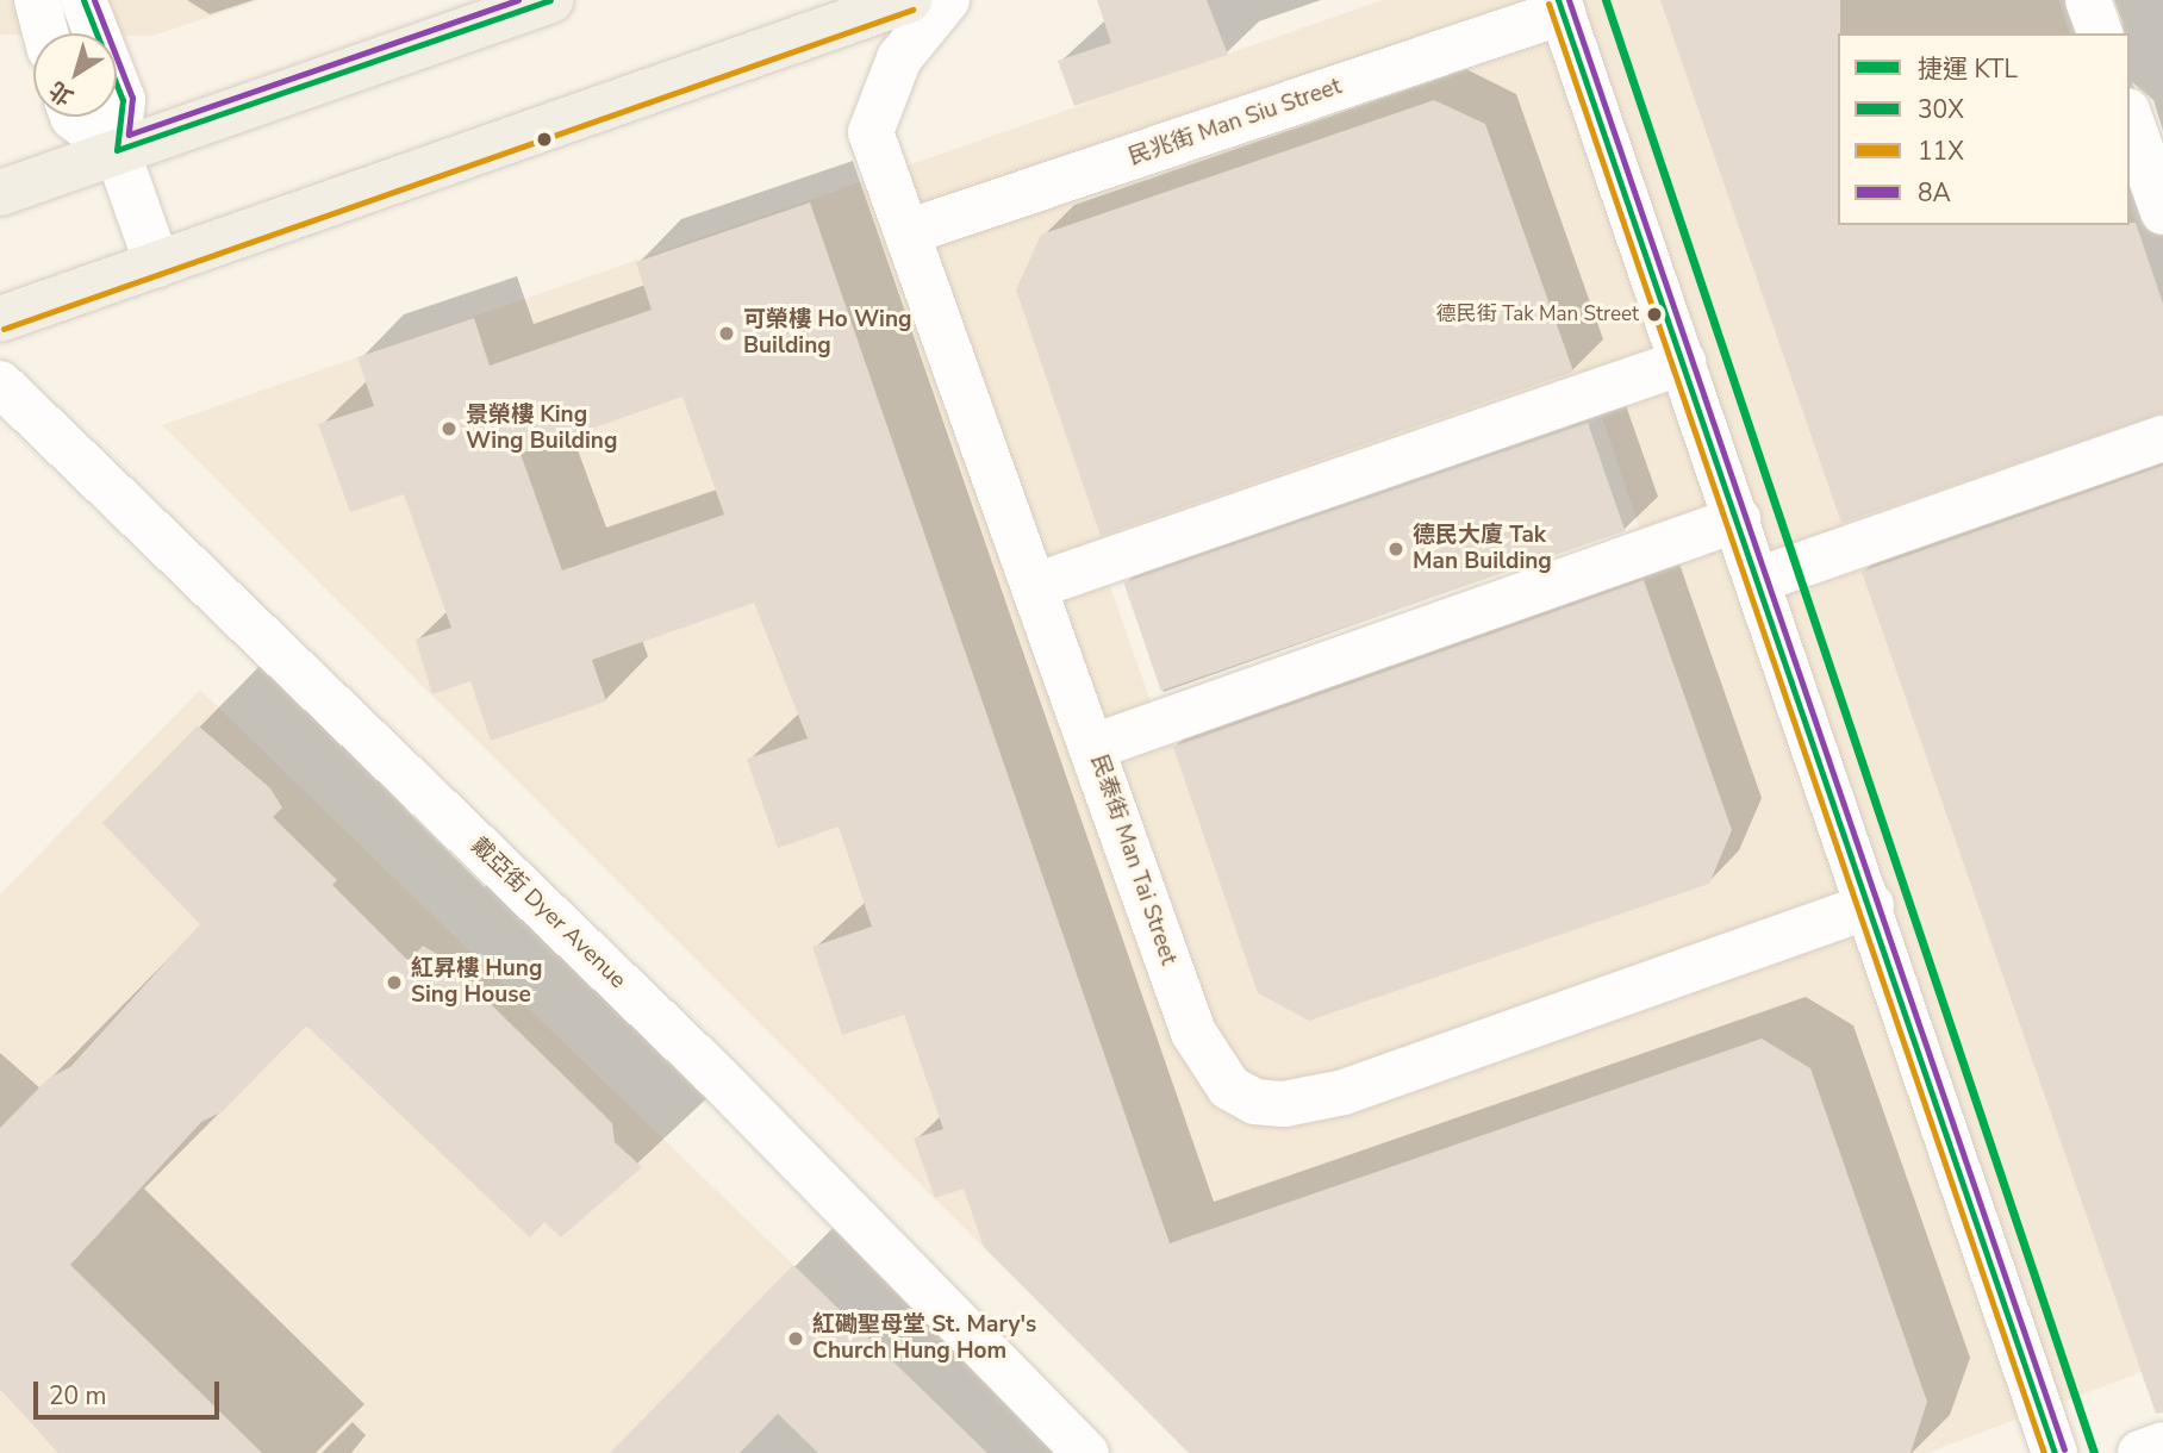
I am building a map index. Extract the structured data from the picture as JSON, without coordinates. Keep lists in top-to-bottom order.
{
  "streets": {
    "street": ["民兆街 Man Siu Street", "民泰街 Man Tai Street", "戴亞街 Dyer Avenue"]
  },
  "crossings": [
    ["民兆街 Man Siu Street", "民泰街 Man Tai Street"]
  ],
  "places": [
    "德民街 Tak Man Street",
    "可榮樓 Ho Wing Building",
    "景榮樓 King Wing Building",
    "德民大廈 Tak Man Building",
    "紅昇樓 Hung Sing House",
    "紅磡聖母堂 St. Mary's Church Hung Hom"
  ],
  "lines": [
    "metro line KTL",
    "transit line 30X",
    "transit line 8A",
    "transit line 11X"
  ],
  "legend": [
    "捷運 KTL",
    "30X",
    "11X",
    "8A"
  ],
  "scale_bar": "20 m",
  "north": "bottom left"
}
